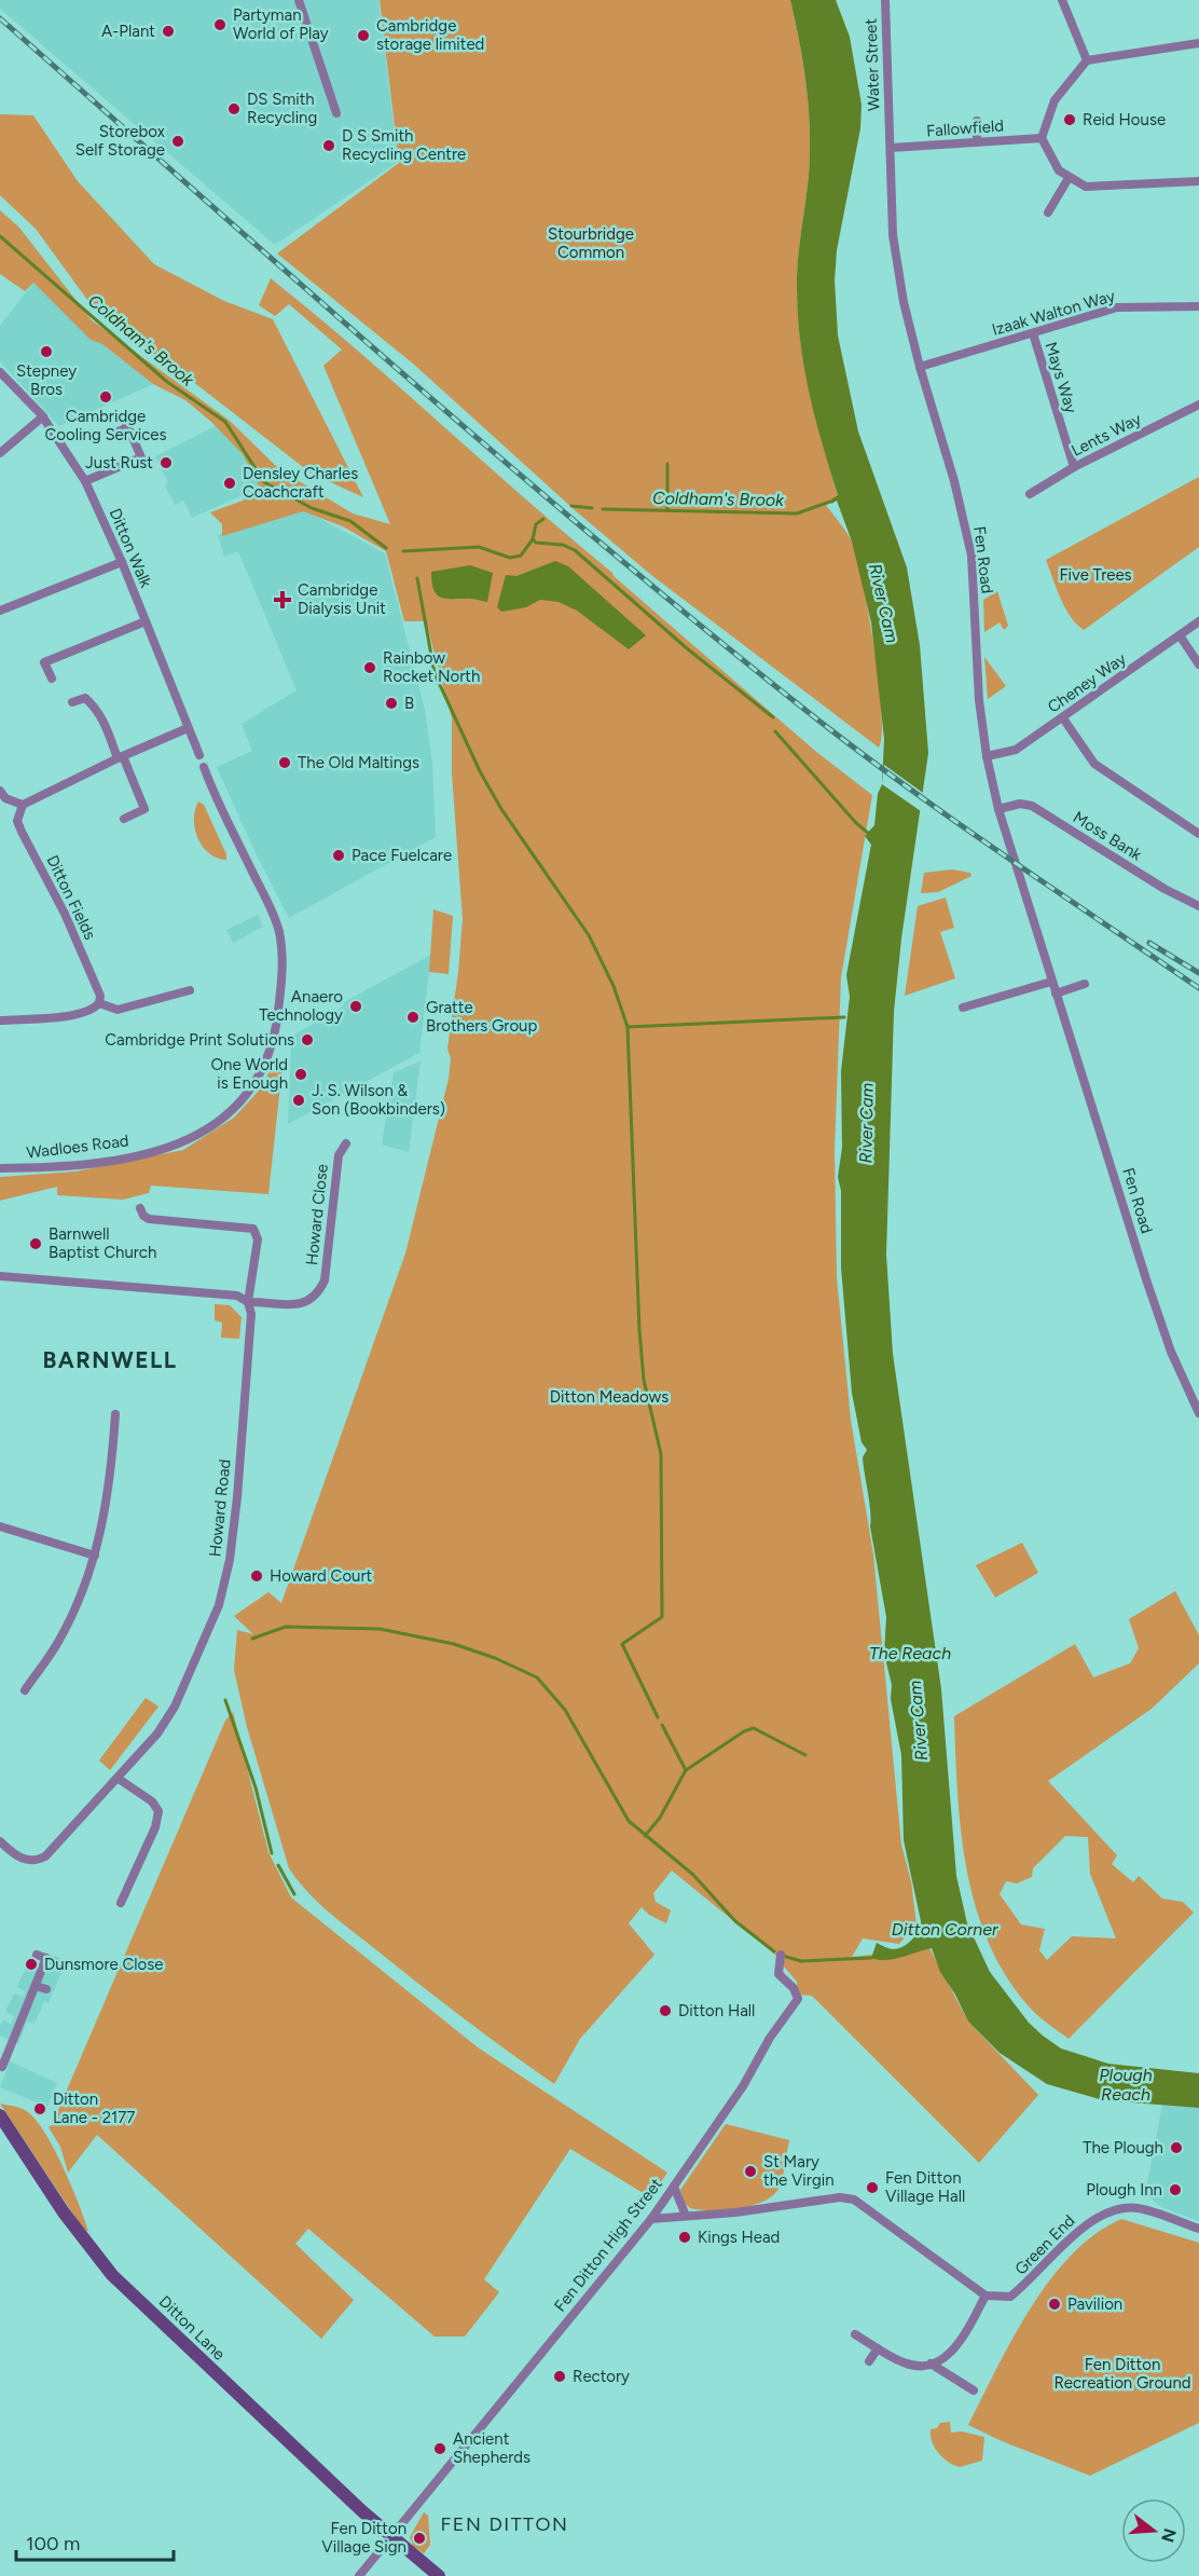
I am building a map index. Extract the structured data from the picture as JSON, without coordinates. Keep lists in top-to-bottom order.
{
  "streets": {
    "main road": ["Ditton Lane"],
    "street": [
      "Water Street",
      "Fallowfield",
      "Izaak Walton Way",
      "Mays Way",
      "Lents Way",
      "Ditton Walk",
      "Fen Road",
      "Cheney Way",
      "Moss Bank",
      "Ditton Fields",
      "Wadloes Road",
      "Howard Close",
      "Howard Road",
      "Fen Ditton High Street",
      "Green End"
    ]
  },
  "crossings": [
    ["Water Street", "Fen Road"],
    ["Fallowfield", "Fen Road"],
    ["Izaak Walton Way", "Mays Way"],
    ["Izaak Walton Way", "Fen Road"],
    ["Mays Way", "Lents Way"],
    ["Fen Road", "Cheney Way"],
    ["Fen Road", "Moss Bank"],
    ["Howard Close", "Howard Road"],
    ["Fen Ditton High Street", "Ditton Lane"]
  ],
  "districts": ["BARNWELL", "FEN DITTON"],
  "water": [
    "Coldham's Brook",
    "River Cam",
    "The Reach",
    "Ditton Corner",
    "Plough Reach"
  ],
  "parks": [
    "Stourbridge Common",
    "Five Trees",
    "Ditton Meadows",
    "Fen Ditton Recreation Ground"
  ],
  "places": {
    "other": [
      "Partyman World of Play",
      "A-Plant",
      "Cambridge storage limited",
      "DS Smith Recycling",
      "Reid House",
      "Storebox Self Storage",
      "D S Smith Recycling Centre",
      "Stepney Bros",
      "Cambridge Cooling Services",
      "Just Rust",
      "Densley Charles Coachcraft",
      "Rainbow Rocket North",
      "B",
      "The Old Maltings",
      "Pace Fuelcare",
      "Anaero Technology",
      "Gratte Brothers Group",
      "Cambridge Print Solutions",
      "One World is Enough",
      "J. S. Wilson & Son (Bookbinders)",
      "Barnwell Baptist Church",
      "Howard Court",
      "Dunsmore Close",
      "Ditton Hall",
      "Ditton Lane - 2177",
      "The Plough",
      "St Mary the Virgin",
      "Fen Ditton Village Hall",
      "Plough Inn",
      "Kings Head",
      "Pavilion",
      "Rectory",
      "Ancient Shepherds",
      "Fen Ditton Village Sign"
    ],
    "health": ["Cambridge Dialysis Unit"]
  },
  "scale_bar": "100 m",
  "north": "right"
}
